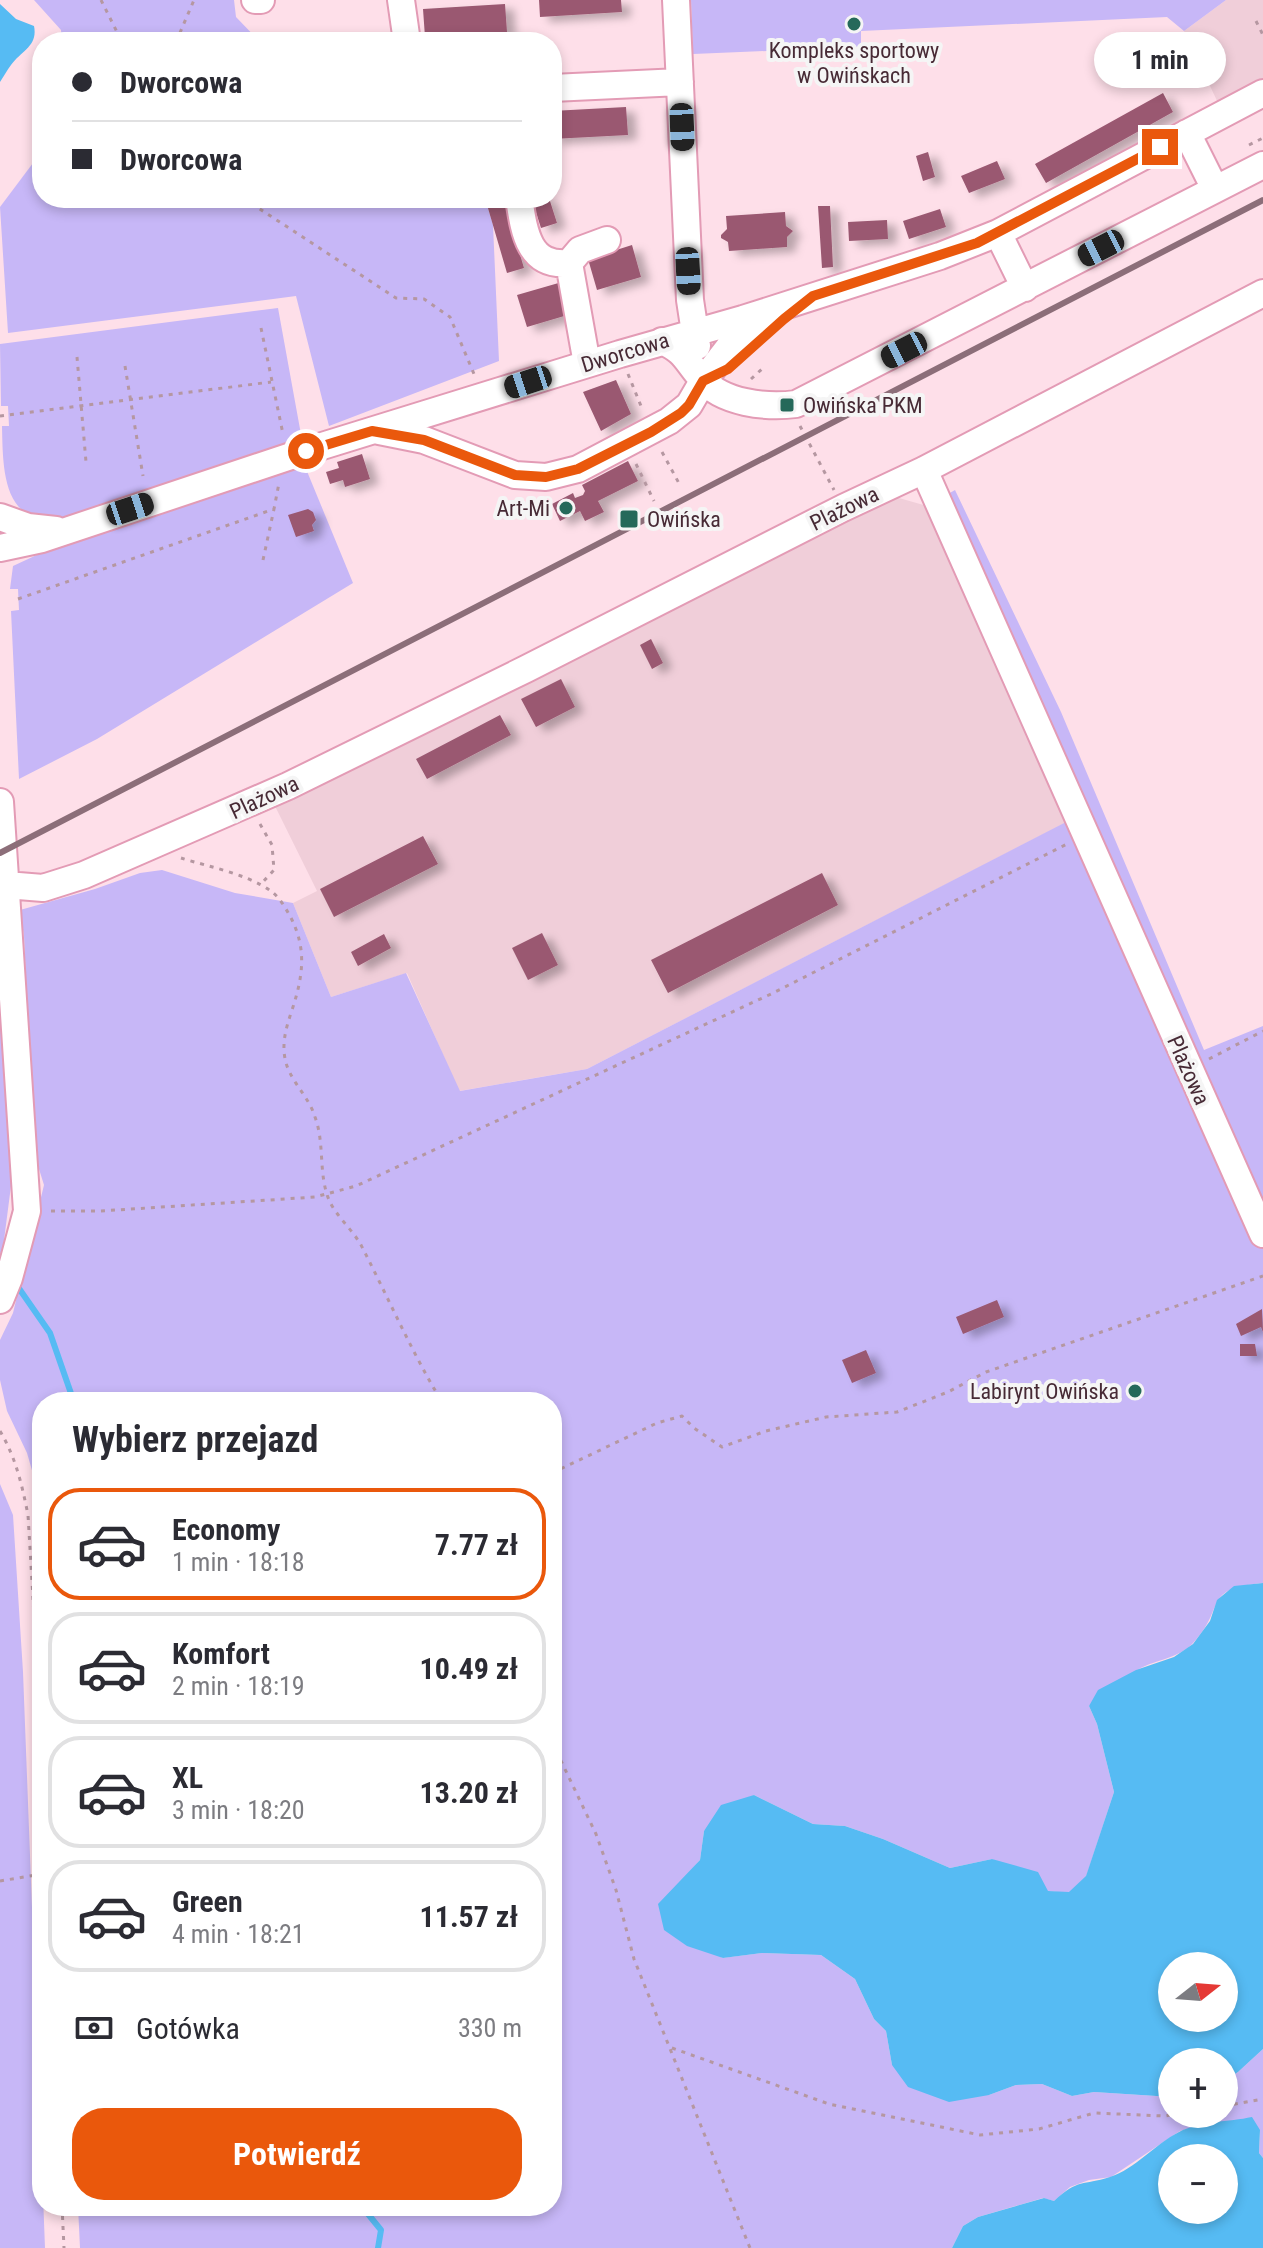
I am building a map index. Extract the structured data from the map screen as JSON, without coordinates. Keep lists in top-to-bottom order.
{
  "streets": {
    "street": ["Dworcowa", "Plażowa"]
  },
  "places": {
    "other": ["Kompleks sportowy w Owińskach", "Art-Mi", "Labirynt Owińska"],
    "transit": ["Owińska PKM", "Owińska"]
  },
  "north": "right",
  "page": {
    "bubble": "1 min",
    "banner": ["Dworcowa", "Dworcowa"],
    "heading": "Wybierz przejazd",
    "list": [
      {
        "name": "Economy",
        "note": "1 min · 18:18",
        "value": "7.77 zł"
      },
      {
        "name": "Komfort",
        "note": "2 min · 18:19",
        "value": "10.49 zł"
      },
      {
        "name": "XL",
        "note": "3 min · 18:20",
        "value": "13.20 zł"
      },
      {
        "name": "Green",
        "note": "4 min · 18:21",
        "value": "11.57 zł"
      }
    ],
    "map_buttons": ["+", "−"],
    "pay": ["Gotówka", "330 m"],
    "buttons": "Potwierdź"
  }
}
